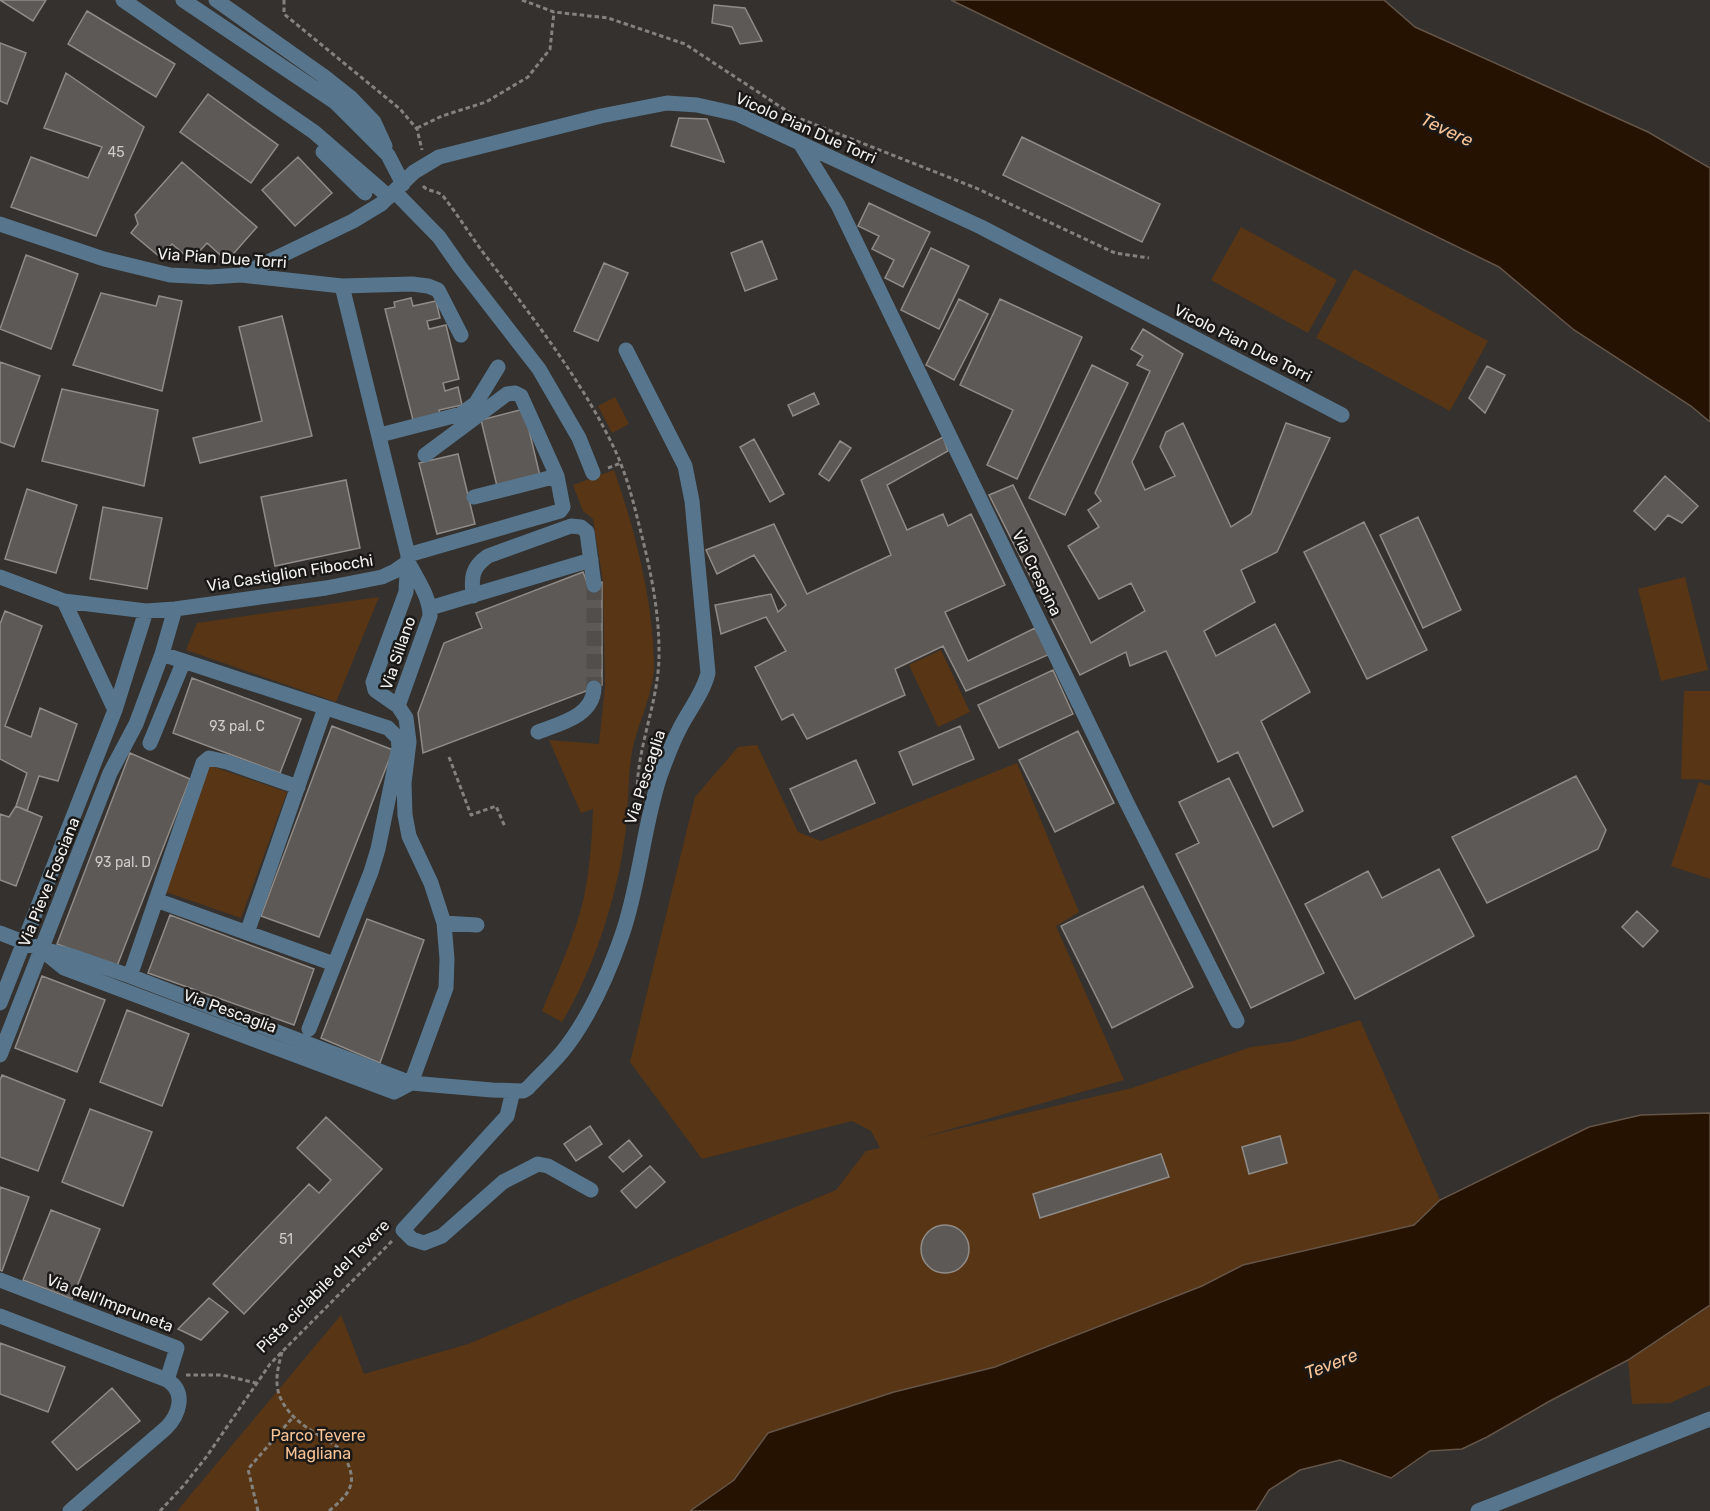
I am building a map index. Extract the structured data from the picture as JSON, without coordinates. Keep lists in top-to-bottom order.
{
  "streets": {
    "street": [
      "Vicolo Pian Due Torri",
      "Via Pian Due Torri",
      "Via Castiglion Fibocchi",
      "Via Crespina",
      "Via Sillano",
      "Via Pescaglia",
      "Via Pieve Fosciana",
      "Pista ciclabile del Tevere",
      "Via dell'Impruneta"
    ]
  },
  "crossings": [
    ["Vicolo Pian Due Torri", "Via Pian Due Torri"],
    ["Vicolo Pian Due Torri", "Via Crespina"],
    ["Via Pian Due Torri", "Via Sillano"],
    ["Via Castiglion Fibocchi", "Via Sillano"],
    ["Via Castiglion Fibocchi", "Via Pieve Fosciana"],
    ["Via Pescaglia", "Via Pieve Fosciana"],
    ["Via Pescaglia", "Pista ciclabile del Tevere"]
  ],
  "water": ["Tevere"],
  "parks": ["Parco Tevere Magliana"],
  "house_numbers": [
    "45",
    "93 pal. C",
    "93 pal. D",
    "51"
  ]
}
